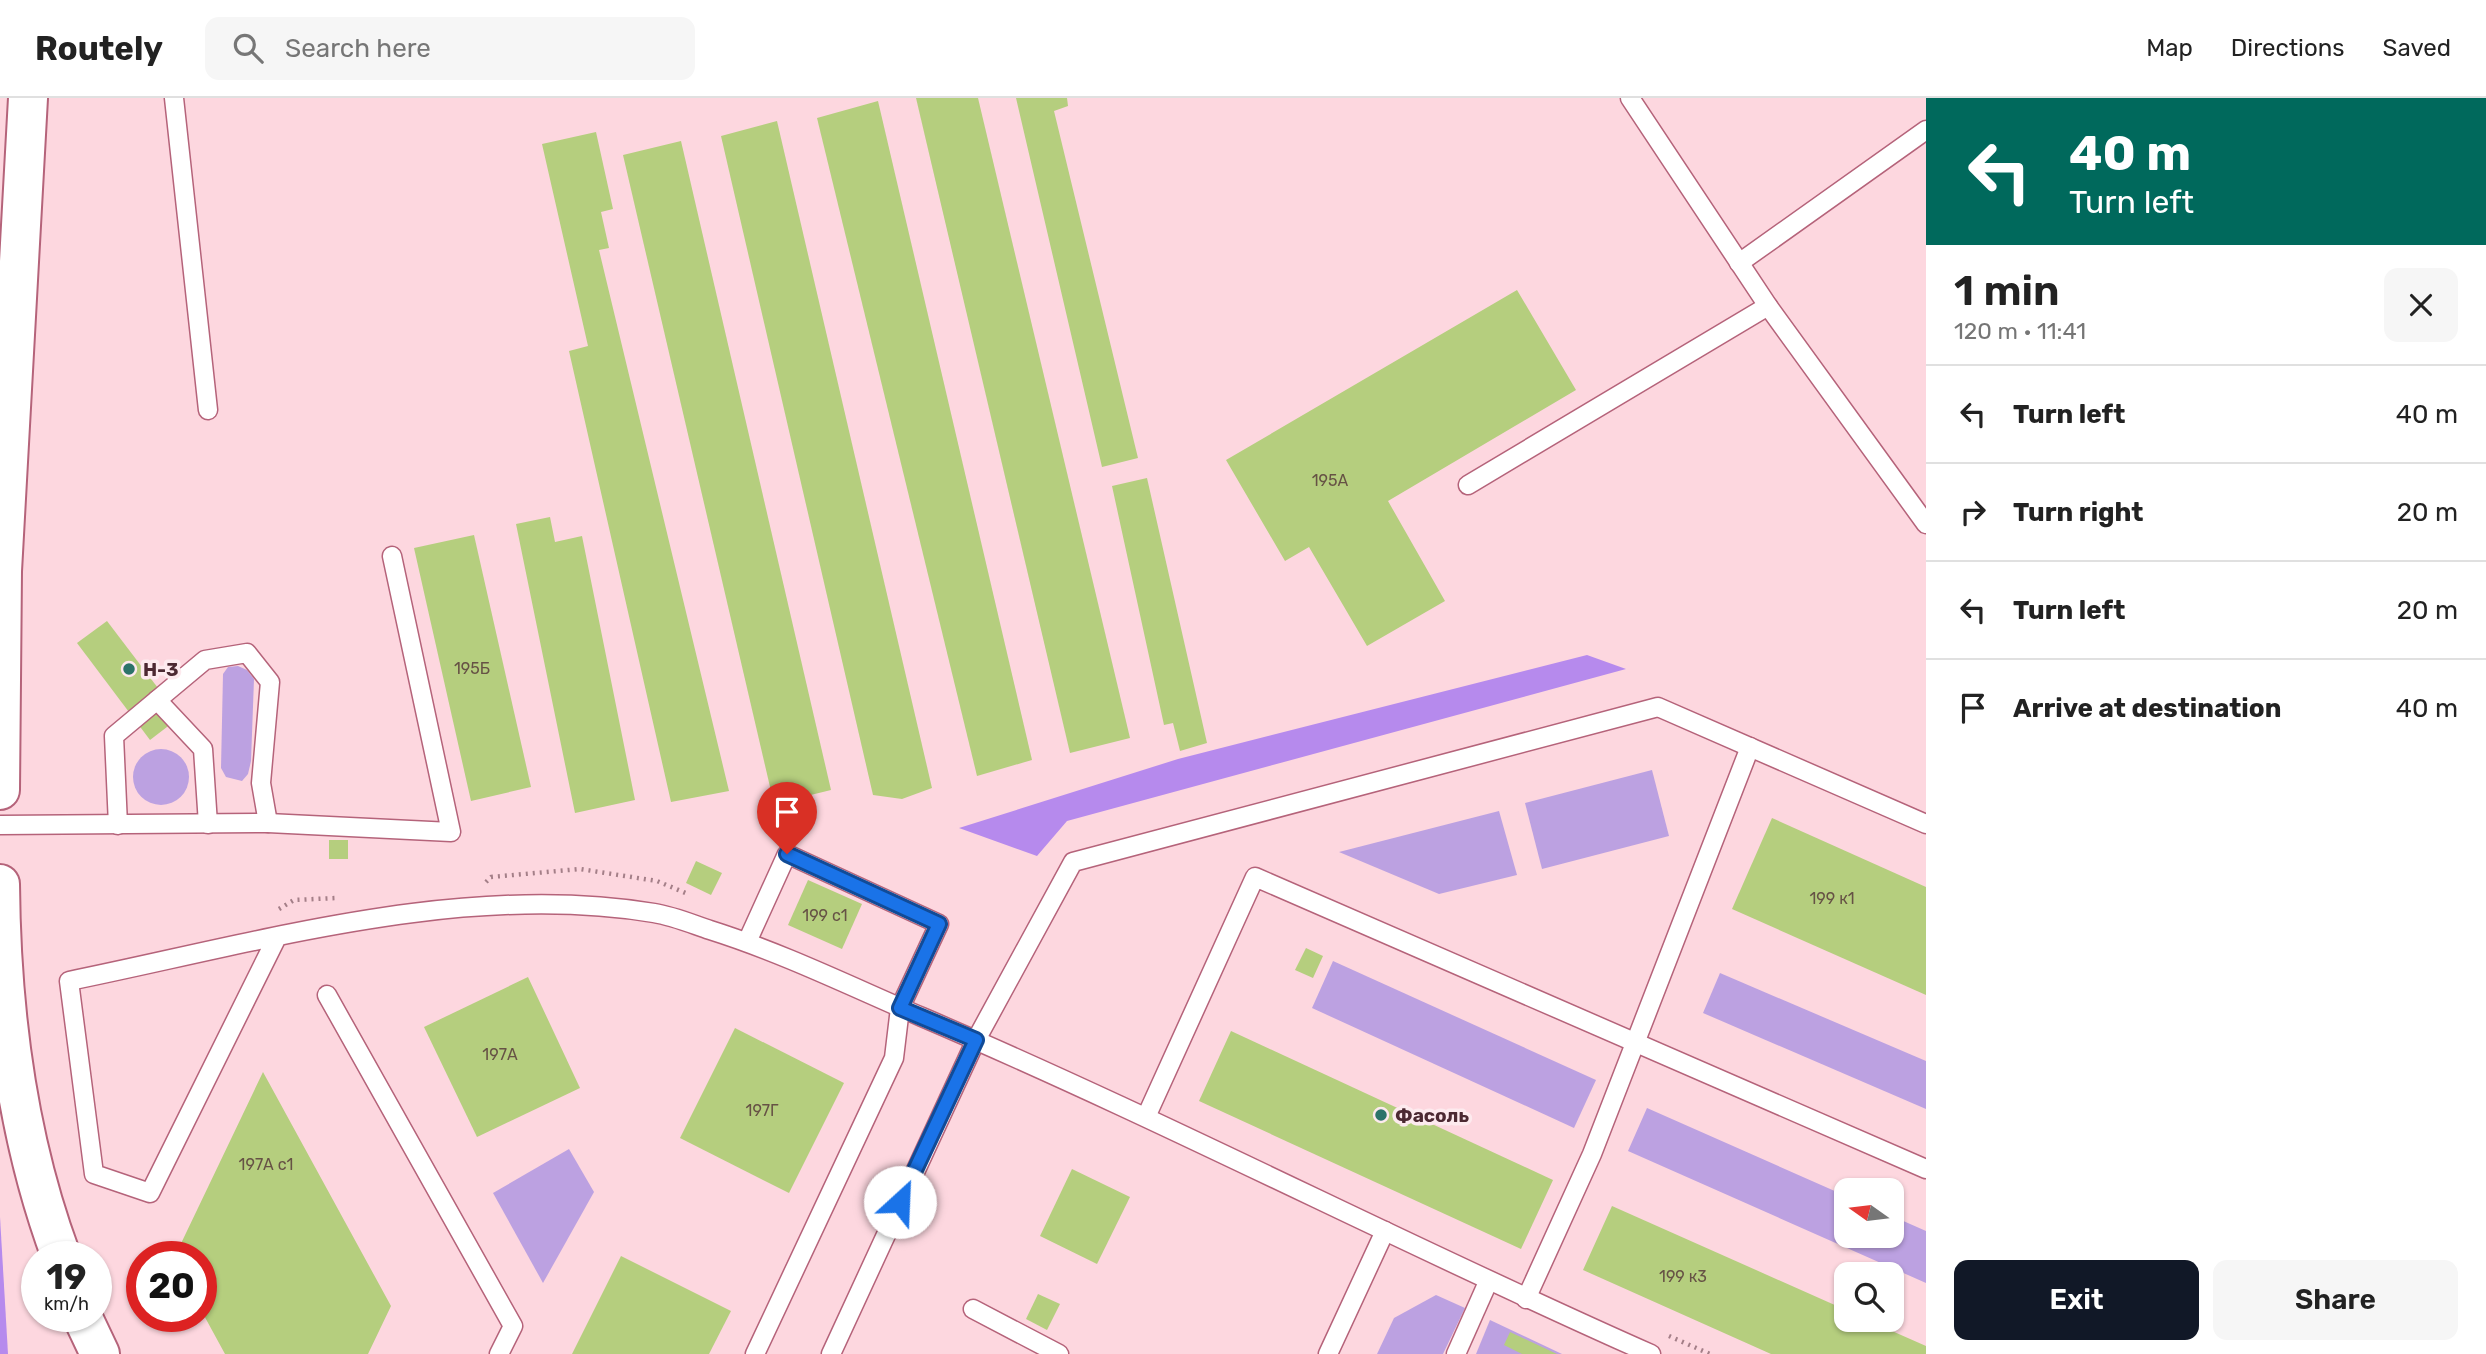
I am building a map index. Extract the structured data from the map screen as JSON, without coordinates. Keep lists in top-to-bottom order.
{
  "places": ["Н-3", "Фасоль"],
  "house_numbers": [
    "195А",
    "195Б",
    "199 к1",
    "199 с1",
    "197А",
    "197Г",
    "197А с1",
    "199 к3"
  ],
  "north": "left",
  "page": {
    "header": "Routely",
    "search": "Search here",
    "nav": ["Map", "Directions", "Saved"],
    "turn": ["40 m", "Turn left"],
    "heading": ["1 min", "120 m · 11:41"],
    "list": [
      {
        "name": "Turn left",
        "value": "40 m"
      },
      {
        "name": "Turn right",
        "value": "20 m"
      },
      {
        "name": "Turn left",
        "value": "20 m"
      },
      {
        "name": "Arrive at destination",
        "value": "40 m"
      }
    ],
    "speed": "19 km/h",
    "limit": "20",
    "buttons": ["Exit", "Share"]
  }
}
